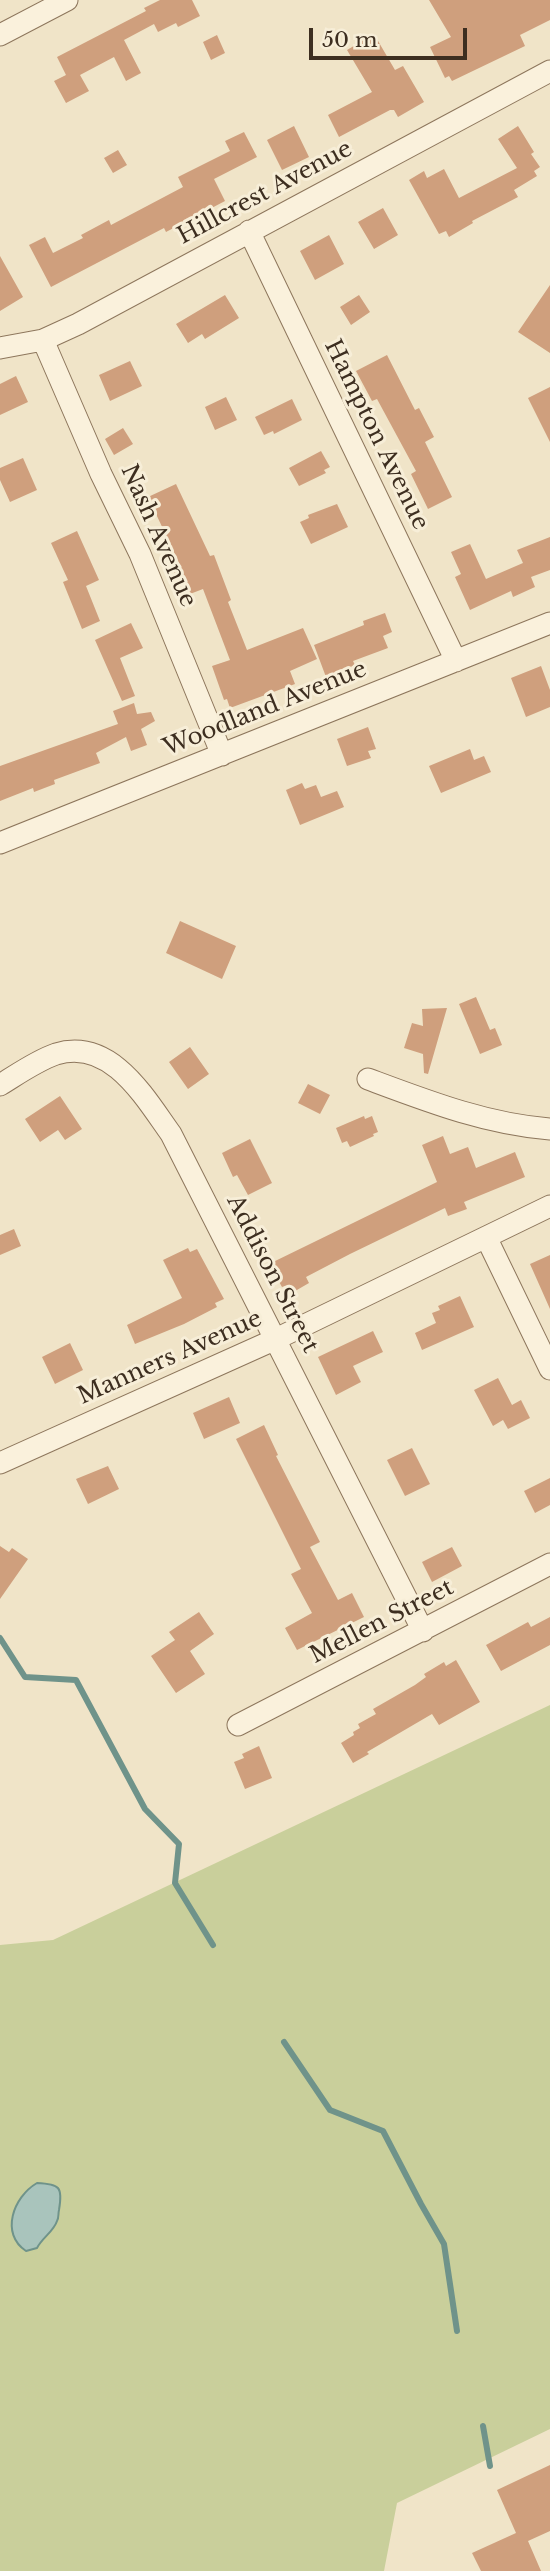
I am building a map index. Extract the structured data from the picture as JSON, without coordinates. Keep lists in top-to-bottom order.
{
  "streets": {
    "street": [
      "Hillcrest Avenue",
      "Hampton Avenue",
      "Nash Avenue",
      "Woodland Avenue",
      "Addison Street",
      "Manners Avenue",
      "Mellen Street"
    ]
  },
  "crossings": [
    ["Hillcrest Avenue", "Hampton Avenue"],
    ["Hillcrest Avenue", "Nash Avenue"],
    ["Hampton Avenue", "Woodland Avenue"],
    ["Nash Avenue", "Woodland Avenue"],
    ["Addison Street", "Manners Avenue"],
    ["Addison Street", "Mellen Street"]
  ],
  "scale_bar": "50 m"
}
